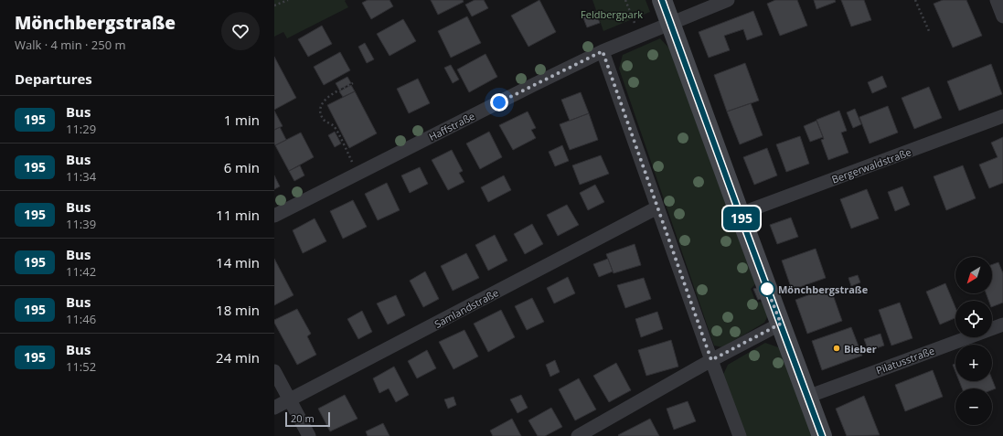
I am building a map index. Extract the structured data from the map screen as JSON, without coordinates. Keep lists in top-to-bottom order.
{
  "streets": {
    "street": [
      "Haffstraße",
      "Bergerwaldstraße",
      "Samlandstraße",
      "Pilatusstraße"
    ]
  },
  "parks": ["Feldbergpark"],
  "places": ["Mönchbergstraße", "Bieber"],
  "lines": ["bus line 195"],
  "scale_bar": "20 m",
  "north": "bottom left",
  "page": {
    "heading": [
      ["Mönchbergstraße", "Walk · 4 min · 250 m"],
      "Departures"
    ],
    "on_map": "195",
    "list": [
      {
        "mark": "195",
        "name": "Bus",
        "note": "11:29",
        "value": "1 min"
      },
      {
        "mark": "195",
        "name": "Bus",
        "note": "11:34",
        "value": "6 min"
      },
      {
        "mark": "195",
        "name": "Bus",
        "note": "11:39",
        "value": "11 min"
      },
      {
        "mark": "195",
        "name": "Bus",
        "note": "11:42",
        "value": "14 min"
      },
      {
        "mark": "195",
        "name": "Bus",
        "note": "11:46",
        "value": "18 min"
      },
      {
        "mark": "195",
        "name": "Bus",
        "note": "11:52",
        "value": "24 min"
      }
    ],
    "map_buttons": ["+", "−"],
    "scale": "20 m"
  }
}
